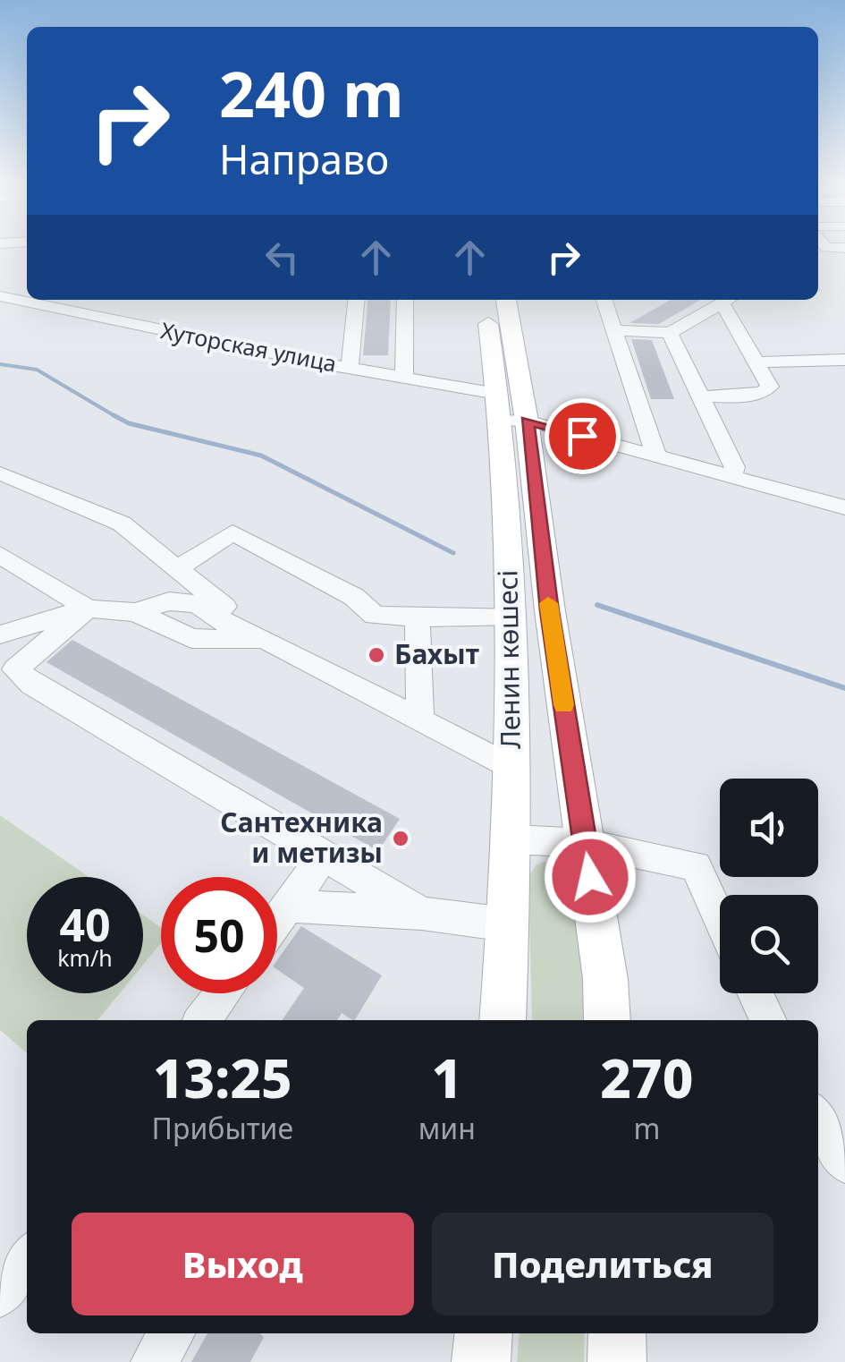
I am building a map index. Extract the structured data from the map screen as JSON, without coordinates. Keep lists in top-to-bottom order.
{
  "streets": {
    "main road": ["Ленин көшесі"],
    "street": ["Хуторская улица"]
  },
  "crossings": [
    ["Хуторская улица", "Ленин көшесі"]
  ],
  "places": ["Бахыт", "Сантехника и метизы"],
  "page": {
    "turn": ["240 m", "Направо"],
    "speed": "40 km/h",
    "limit": "50",
    "eta": [
      "13:25",
      "Прибытие",
      "1",
      "мин",
      "270",
      "m"
    ],
    "buttons": ["Выход", "Поделиться"]
  }
}
